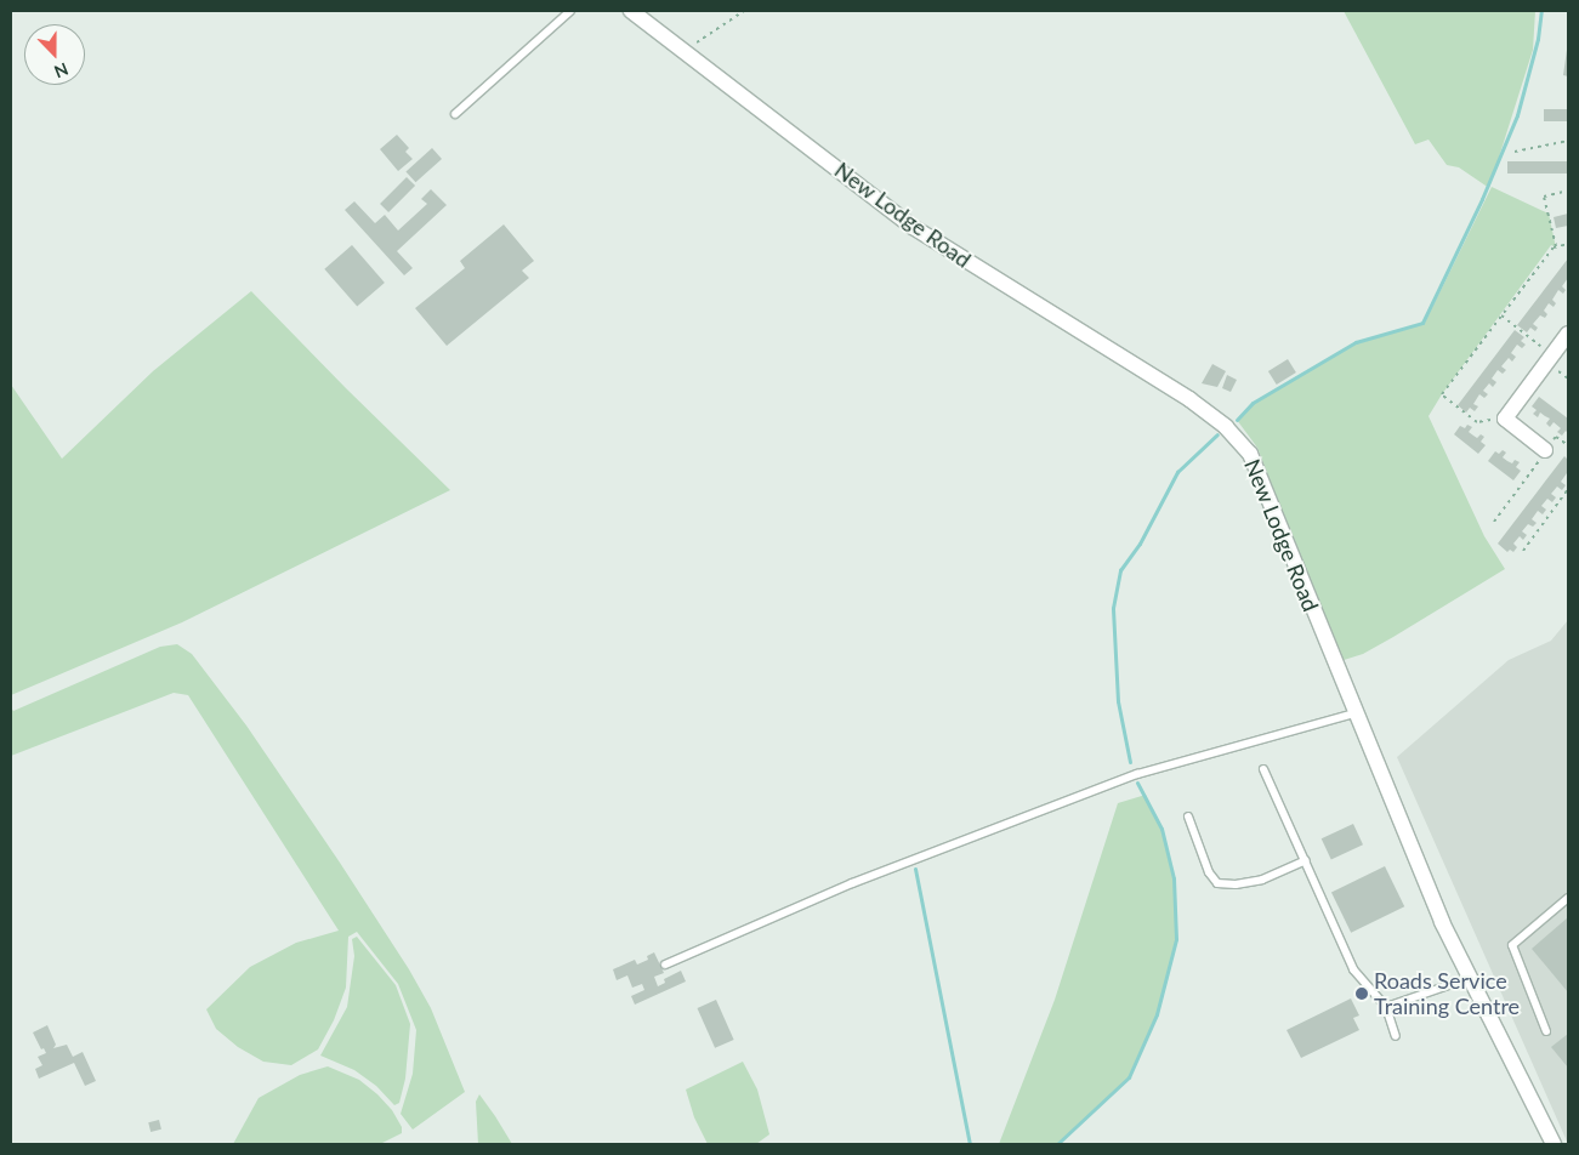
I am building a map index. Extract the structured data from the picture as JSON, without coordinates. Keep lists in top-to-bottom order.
{
  "streets": {
    "street": ["New Lodge Road"]
  },
  "places": ["Roads Service Training Centre"],
  "north": "bottom"
}
